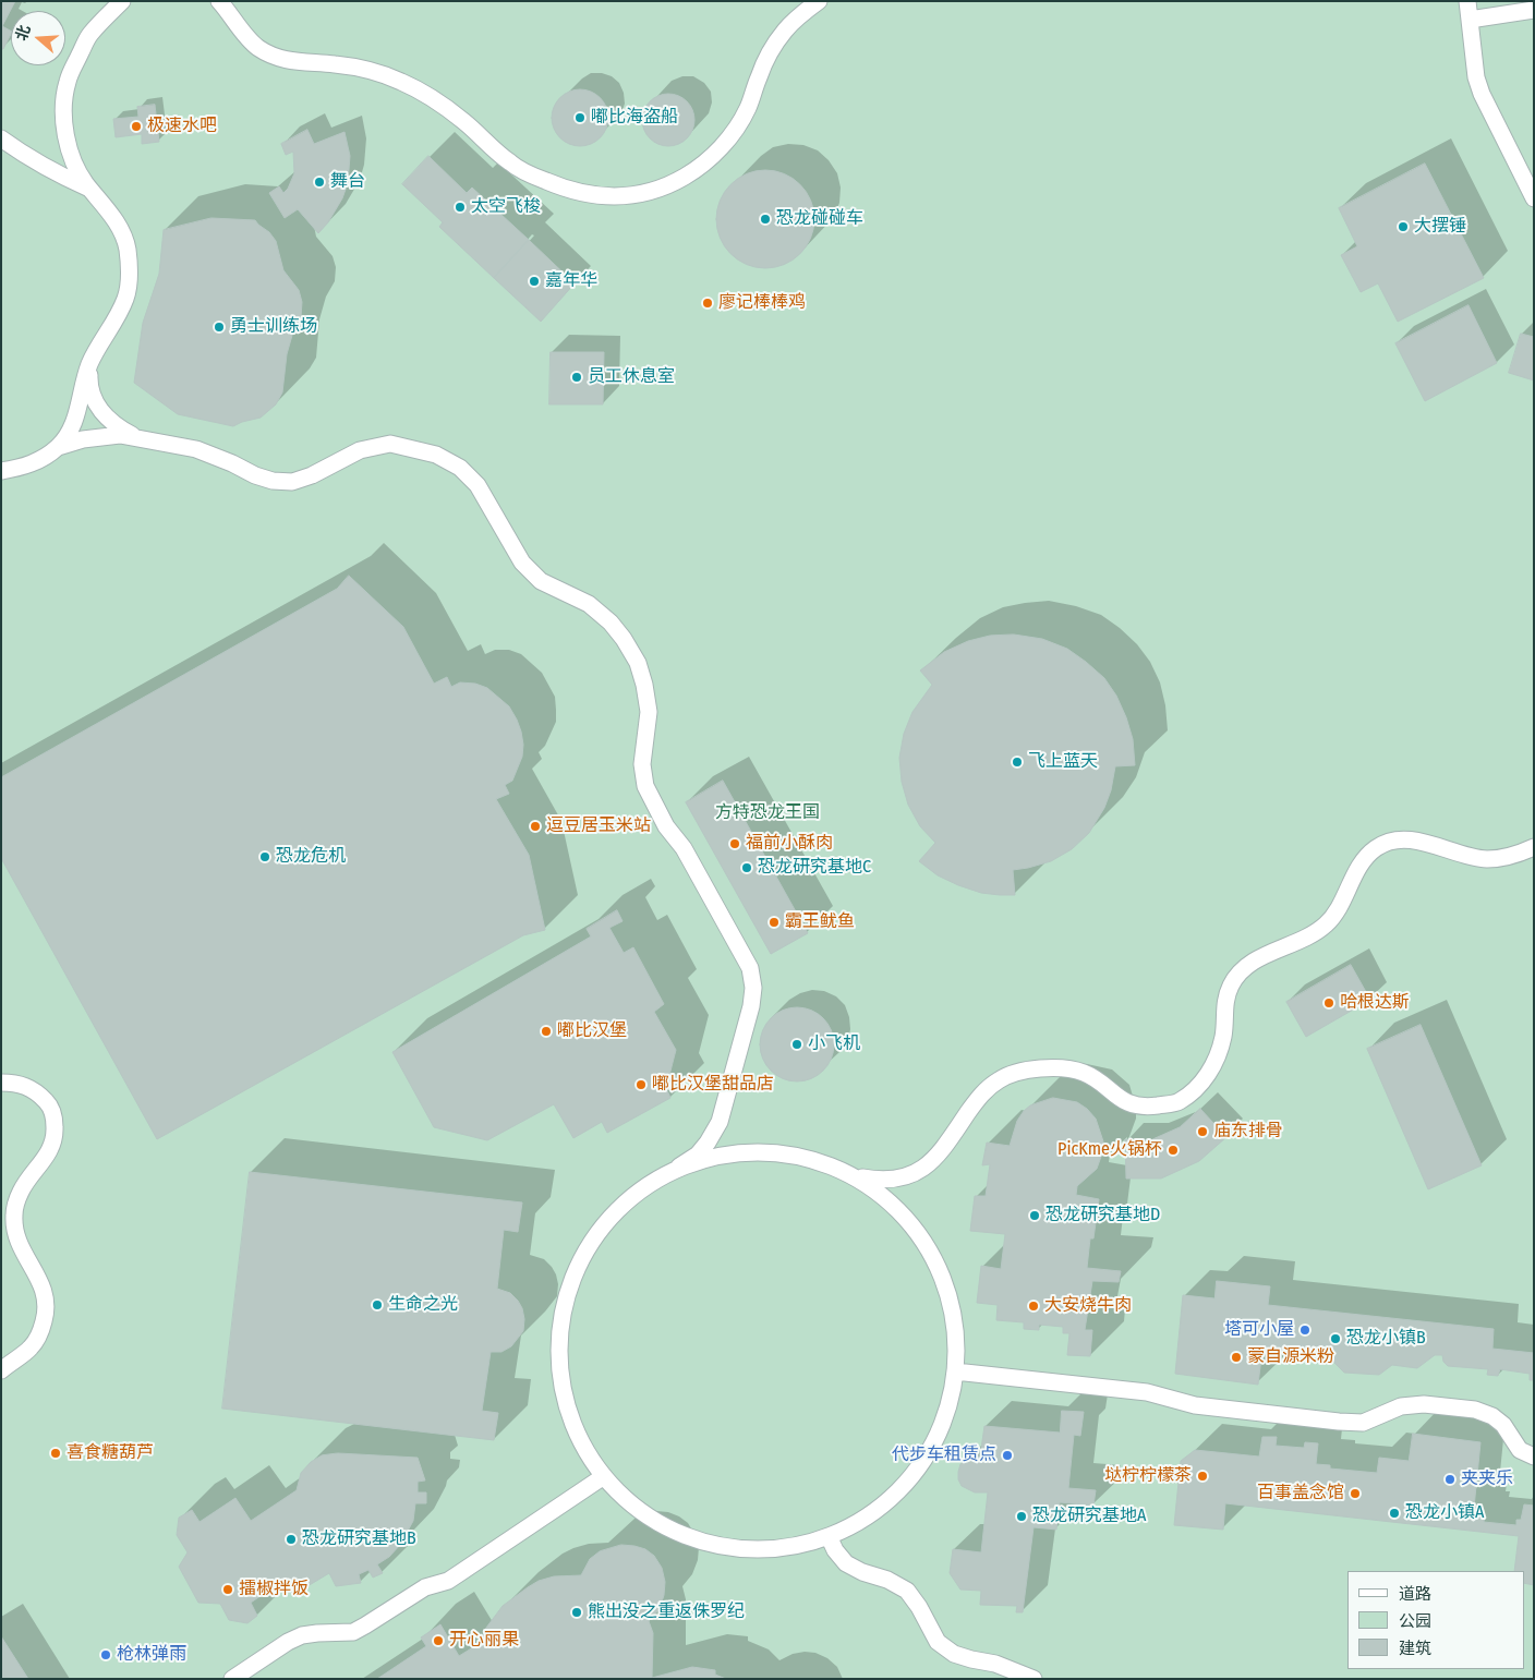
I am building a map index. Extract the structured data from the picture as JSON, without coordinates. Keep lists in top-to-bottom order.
{
  "parks": ["方特恐龙王国"],
  "places": [
    "嘟比海盗船",
    "极速水吧",
    "舞台",
    "太空飞梭",
    "恐龙碰碰车",
    "大摆锤",
    "嘉年华",
    "廖记棒棒鸡",
    "勇士训练场",
    "员工休息室",
    "飞上蓝天",
    "逗豆居玉米站",
    "福前小酥肉",
    "恐龙危机",
    "恐龙研究基地C",
    "霸王鱿鱼",
    "哈根达斯",
    "嘟比汉堡",
    "小飞机",
    "嘟比汉堡甜品店",
    "庙东排骨",
    "PicKme火锅杯",
    "恐龙研究基地D",
    "生命之光",
    "大安烧牛肉",
    "塔可小屋",
    "恐龙小镇B",
    "蒙自源米粉",
    "喜食糖葫芦",
    "代步车租赁点",
    "垯柠柠檬茶",
    "夹夹乐",
    "百事盖念馆",
    "恐龙小镇A",
    "恐龙研究基地A",
    "恐龙研究基地B",
    "擂椒拌饭",
    "熊出没之重返侏罗纪",
    "开心丽果",
    "枪林弹雨"
  ],
  "legend": ["道路", "公园", "建筑"],
  "north": "left"
}
